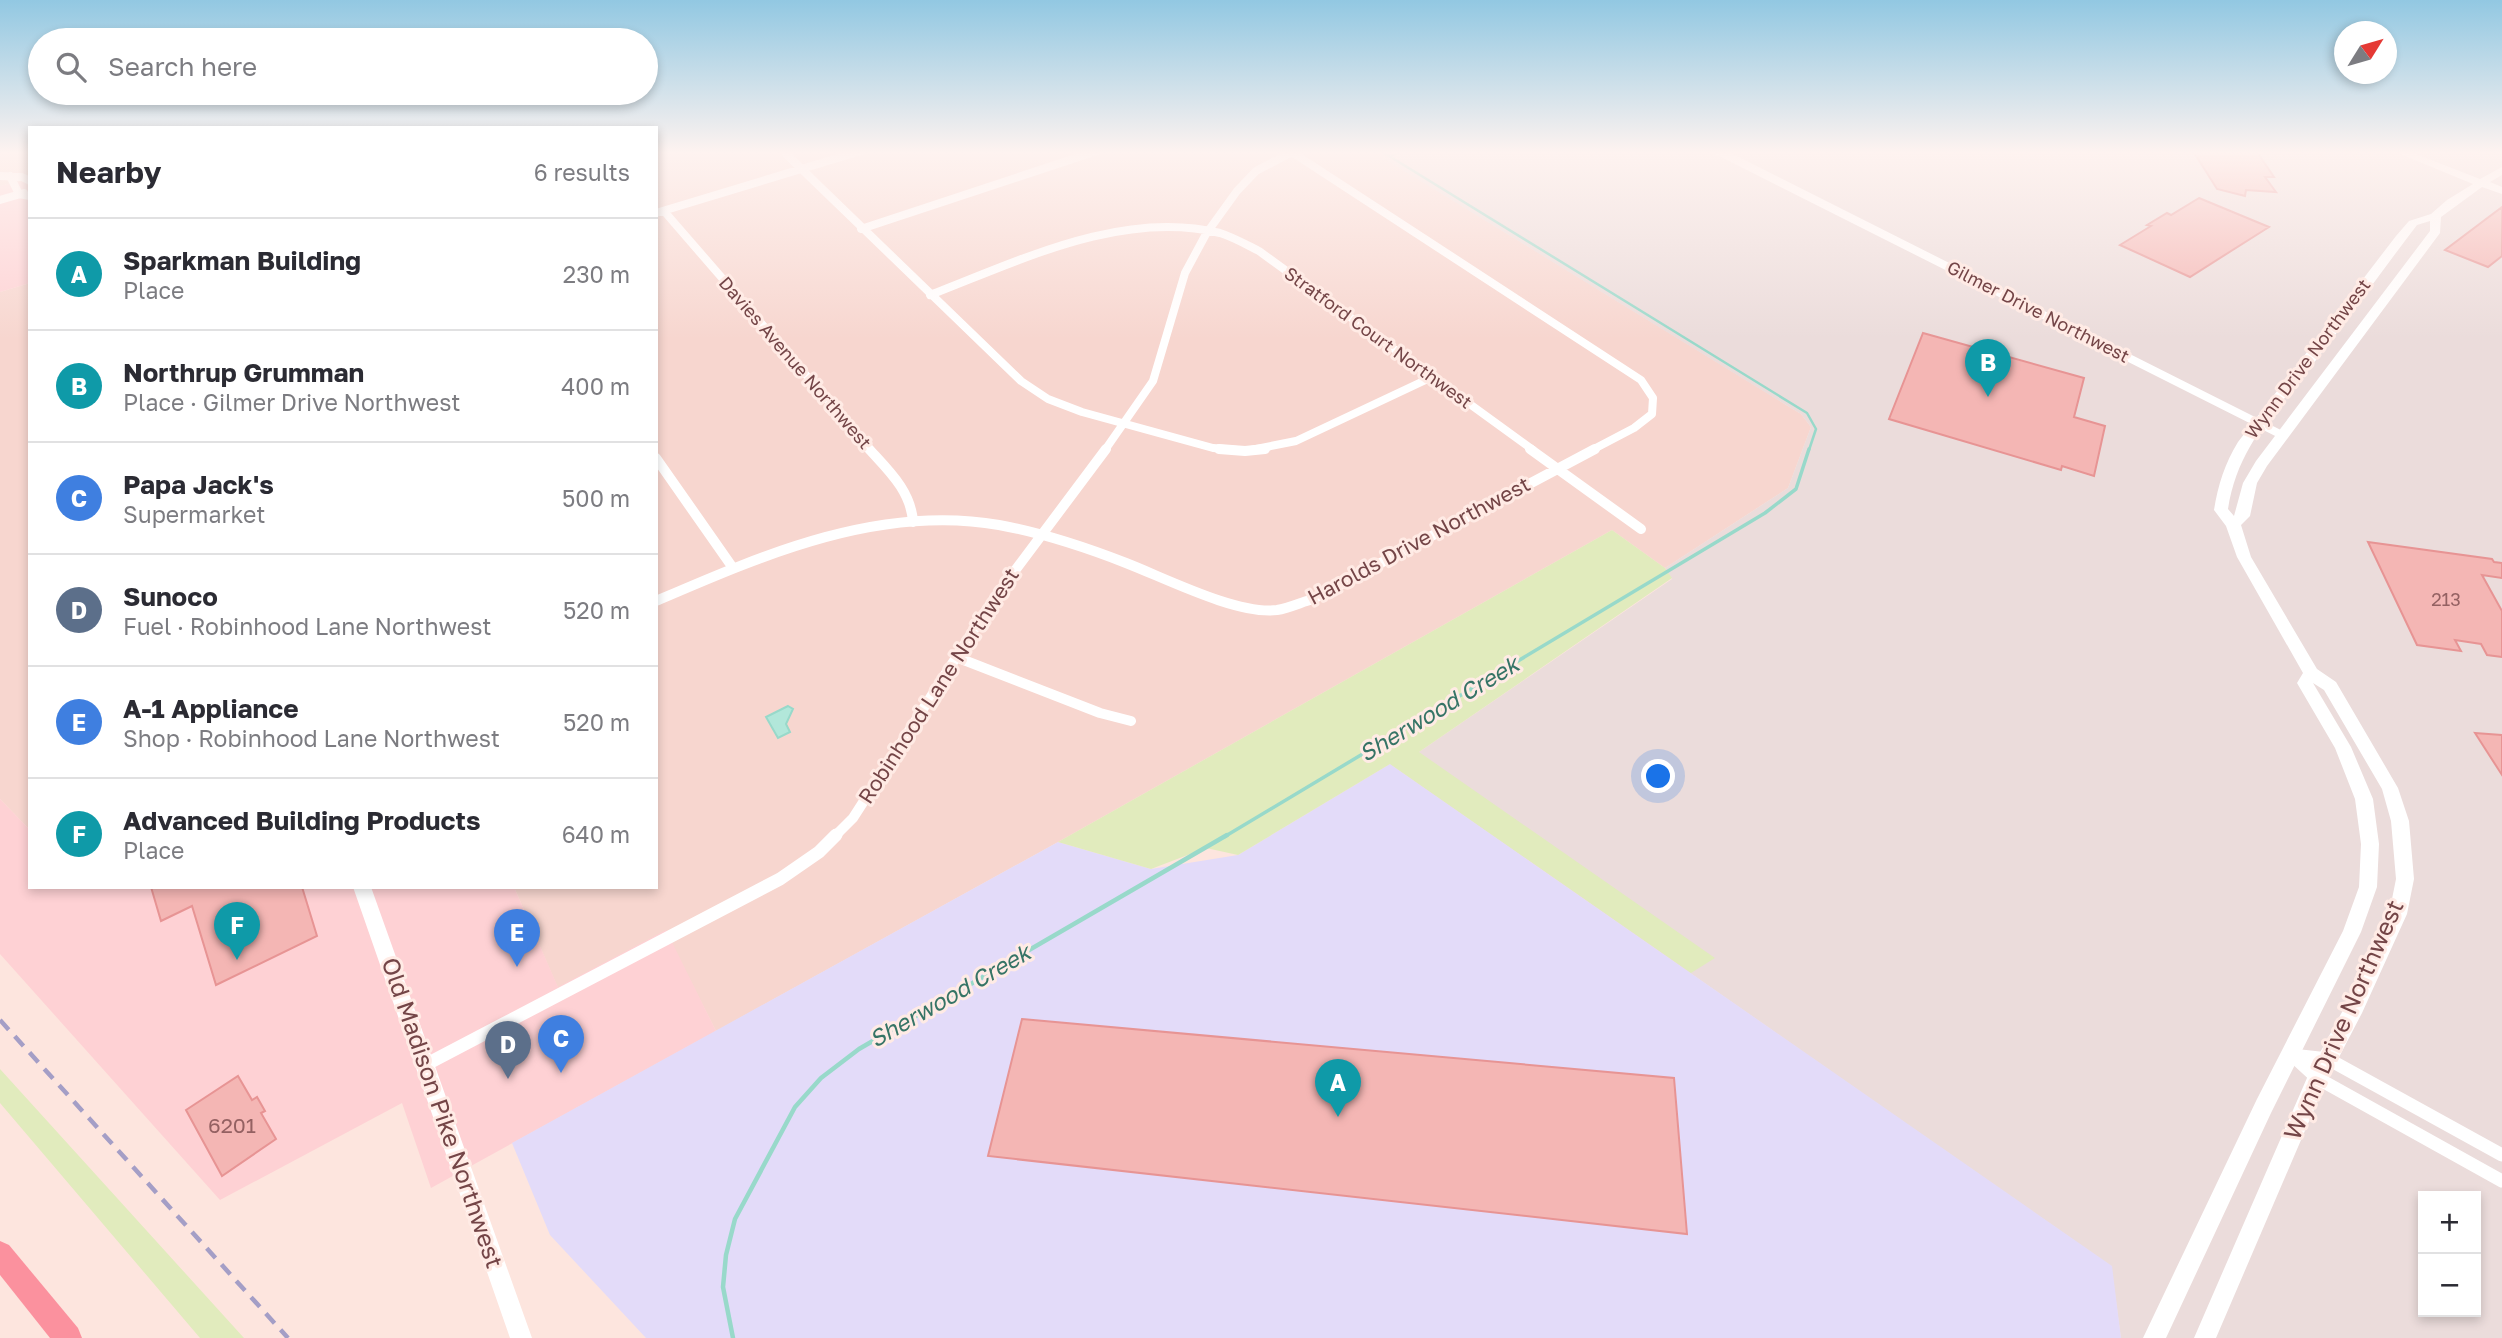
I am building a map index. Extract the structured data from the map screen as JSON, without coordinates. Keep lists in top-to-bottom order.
{
  "streets": {
    "street": [
      "Gilmer Drive Northwest",
      "Stratford Court Northwest",
      "Wynn Drive Northwest",
      "Davies Avenue Northwest",
      "Harolds Drive Northwest",
      "Robinhood Lane Northwest",
      "Old Madison Pike Northwest"
    ]
  },
  "crossings": [
    ["Gilmer Drive Northwest", "Wynn Drive Northwest"],
    ["Stratford Court Northwest", "Harolds Drive Northwest"],
    ["Stratford Court Northwest", "Robinhood Lane Northwest"],
    ["Davies Avenue Northwest", "Harolds Drive Northwest"],
    ["Harolds Drive Northwest", "Robinhood Lane Northwest"],
    ["Robinhood Lane Northwest", "Old Madison Pike Northwest"]
  ],
  "water": ["Sherwood Creek"],
  "house_numbers": ["213", "6201"],
  "north": "top right",
  "page": {
    "search": "Search here",
    "heading": ["Nearby", "6 results"],
    "list": [
      {
        "mark": "A",
        "name": "Sparkman Building",
        "note": "Place",
        "value": "230 m"
      },
      {
        "mark": "B",
        "name": "Northrup Grumman",
        "note": "Place · Gilmer Drive Northwest",
        "value": "400 m"
      },
      {
        "mark": "C",
        "name": "Papa Jack's",
        "note": "Supermarket",
        "value": "500 m"
      },
      {
        "mark": "D",
        "name": "Sunoco",
        "note": "Fuel · Robinhood Lane Northwest",
        "value": "520 m"
      },
      {
        "mark": "E",
        "name": "A-1 Appliance",
        "note": "Shop · Robinhood Lane Northwest",
        "value": "520 m"
      },
      {
        "mark": "F",
        "name": "Advanced Building Products",
        "note": "Place",
        "value": "640 m"
      }
    ],
    "pins": [
      "B",
      "F",
      "E",
      "C",
      "D",
      "A"
    ],
    "map_buttons": ["+", "−"]
  }
}
